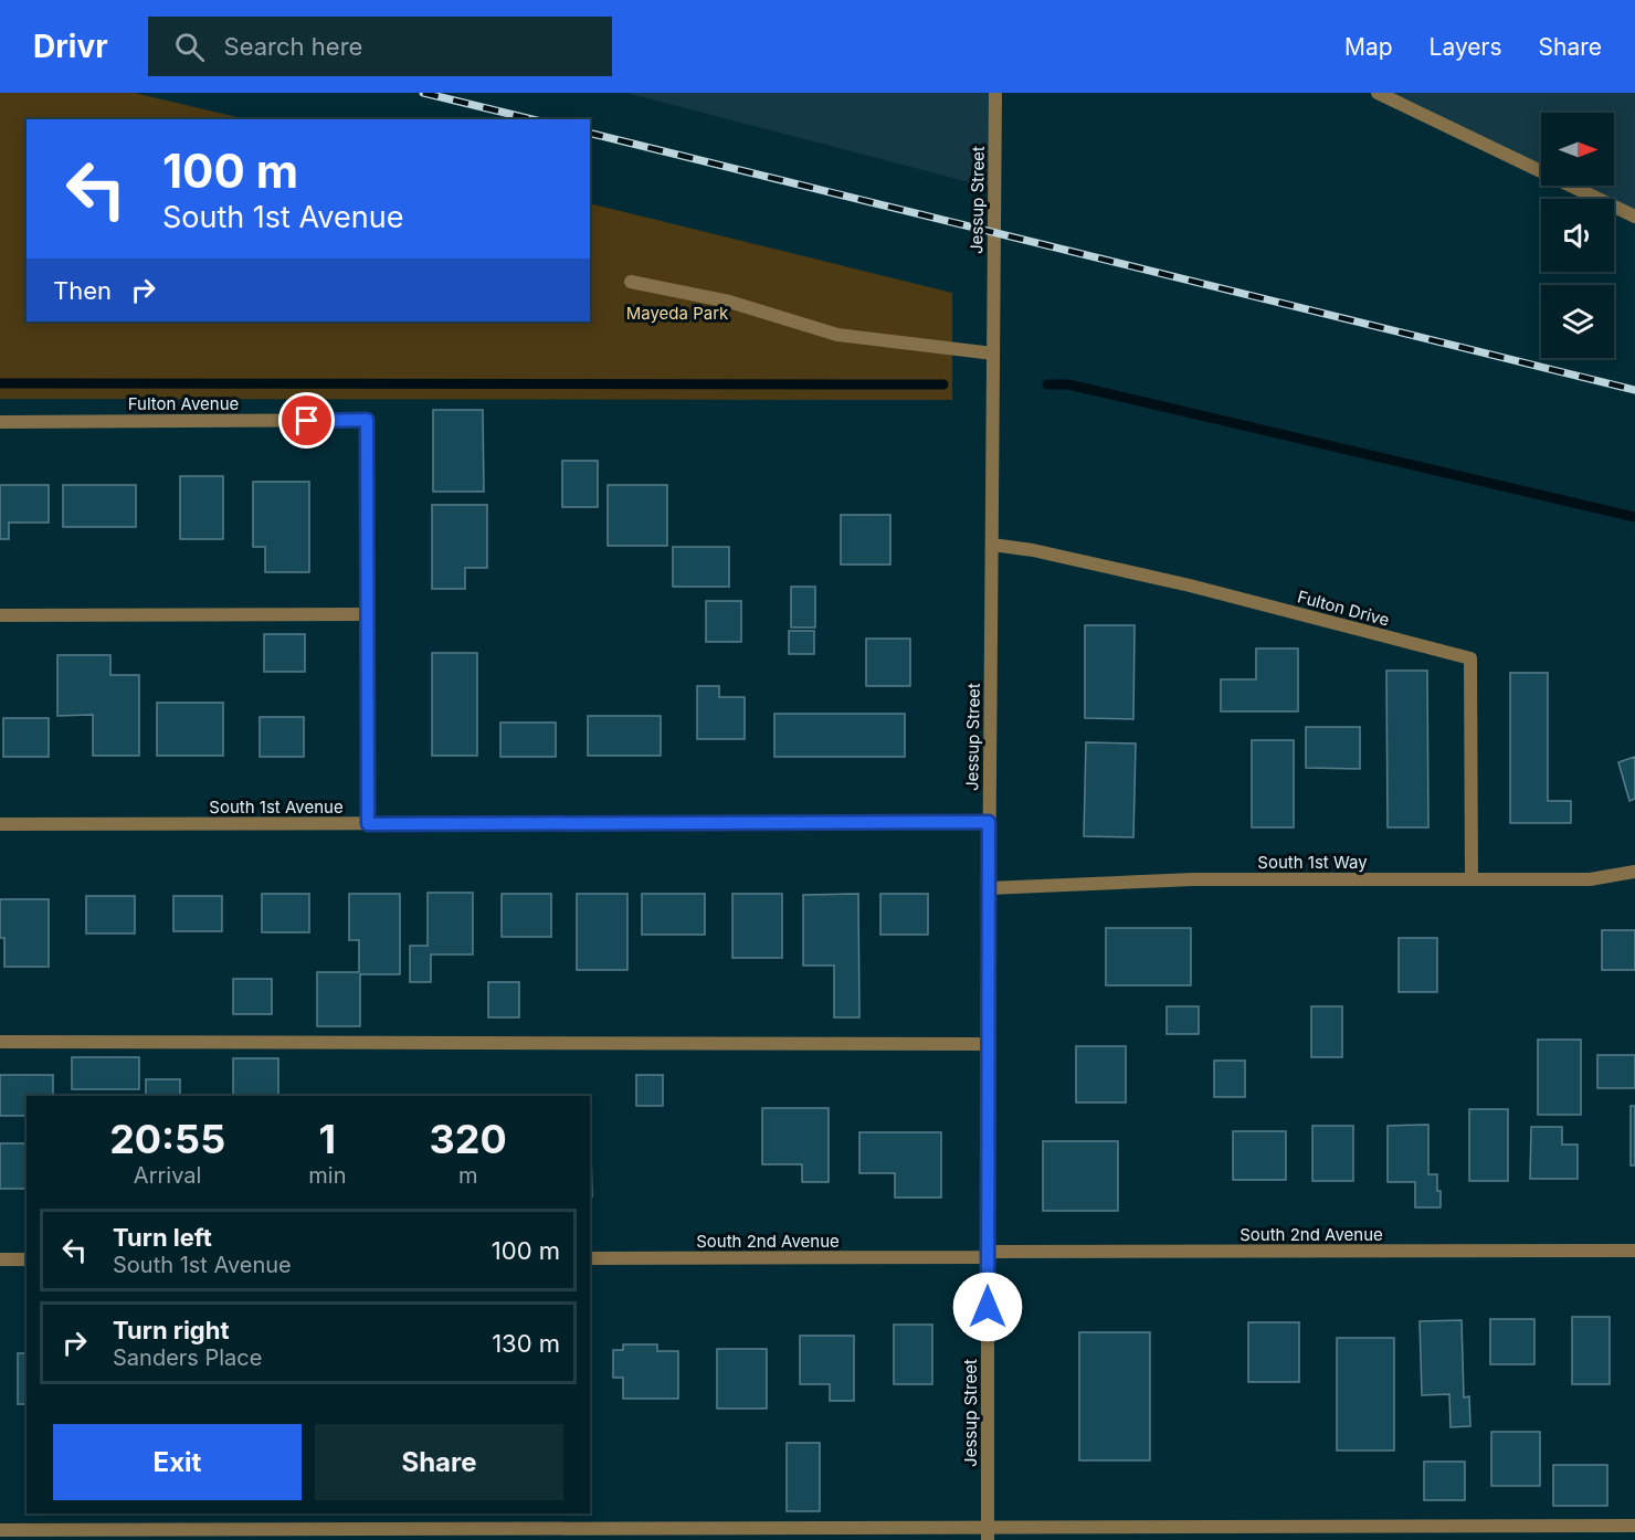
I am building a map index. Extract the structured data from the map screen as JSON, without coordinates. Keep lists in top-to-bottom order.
{
  "streets": {
    "street": [
      "Jessup Street",
      "Fulton Avenue",
      "Fulton Drive",
      "South 1st Avenue",
      "South 1st Way",
      "South 2nd Avenue"
    ]
  },
  "crossings": [
    ["Jessup Street", "Fulton Drive"],
    ["Jessup Street", "South 1st Avenue"],
    ["Jessup Street", "South 1st Way"],
    ["Jessup Street", "South 2nd Avenue"],
    ["Fulton Drive", "South 1st Way"]
  ],
  "parks": ["Mayeda Park"],
  "north": "right",
  "page": {
    "header": "Drivr",
    "search": "Search here",
    "nav": ["Map", "Layers", "Share"],
    "turn": ["100 m", "South 1st Avenue"],
    "then": "Then",
    "eta": [
      "20:55",
      "Arrival",
      "1",
      "min",
      "320",
      "m"
    ],
    "list": [
      {
        "name": "Turn left",
        "note": "South 1st Avenue",
        "value": "100 m"
      },
      {
        "name": "Turn right",
        "note": "Sanders Place",
        "value": "130 m"
      }
    ],
    "buttons": ["Exit", "Share"]
  }
}
